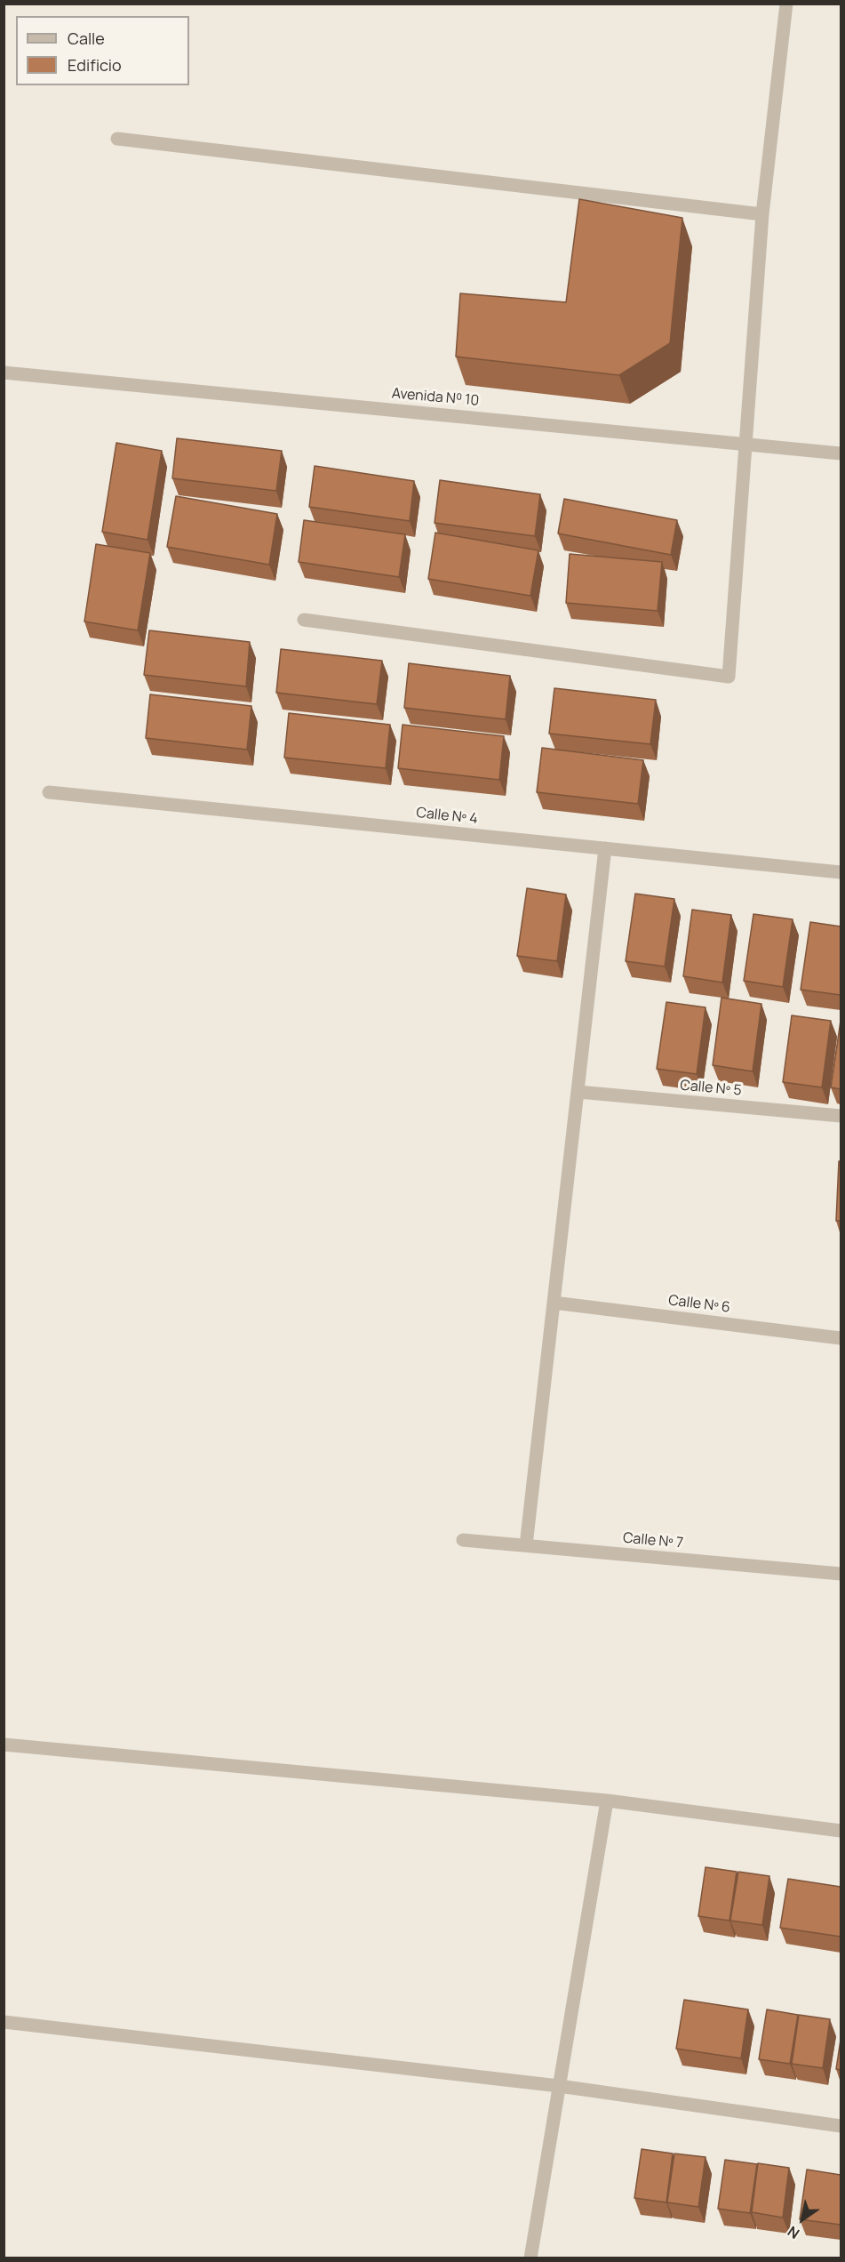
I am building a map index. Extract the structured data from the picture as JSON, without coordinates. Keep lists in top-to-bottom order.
{
  "streets": {
    "street": [
      "Avenida N⁰ 10",
      "Calle Nº 4",
      "Calle Nº 5",
      "Calle Nº 6",
      "Calle Nº 7"
    ]
  },
  "legend": ["Calle", "Edificio"],
  "north": "bottom left"
}
